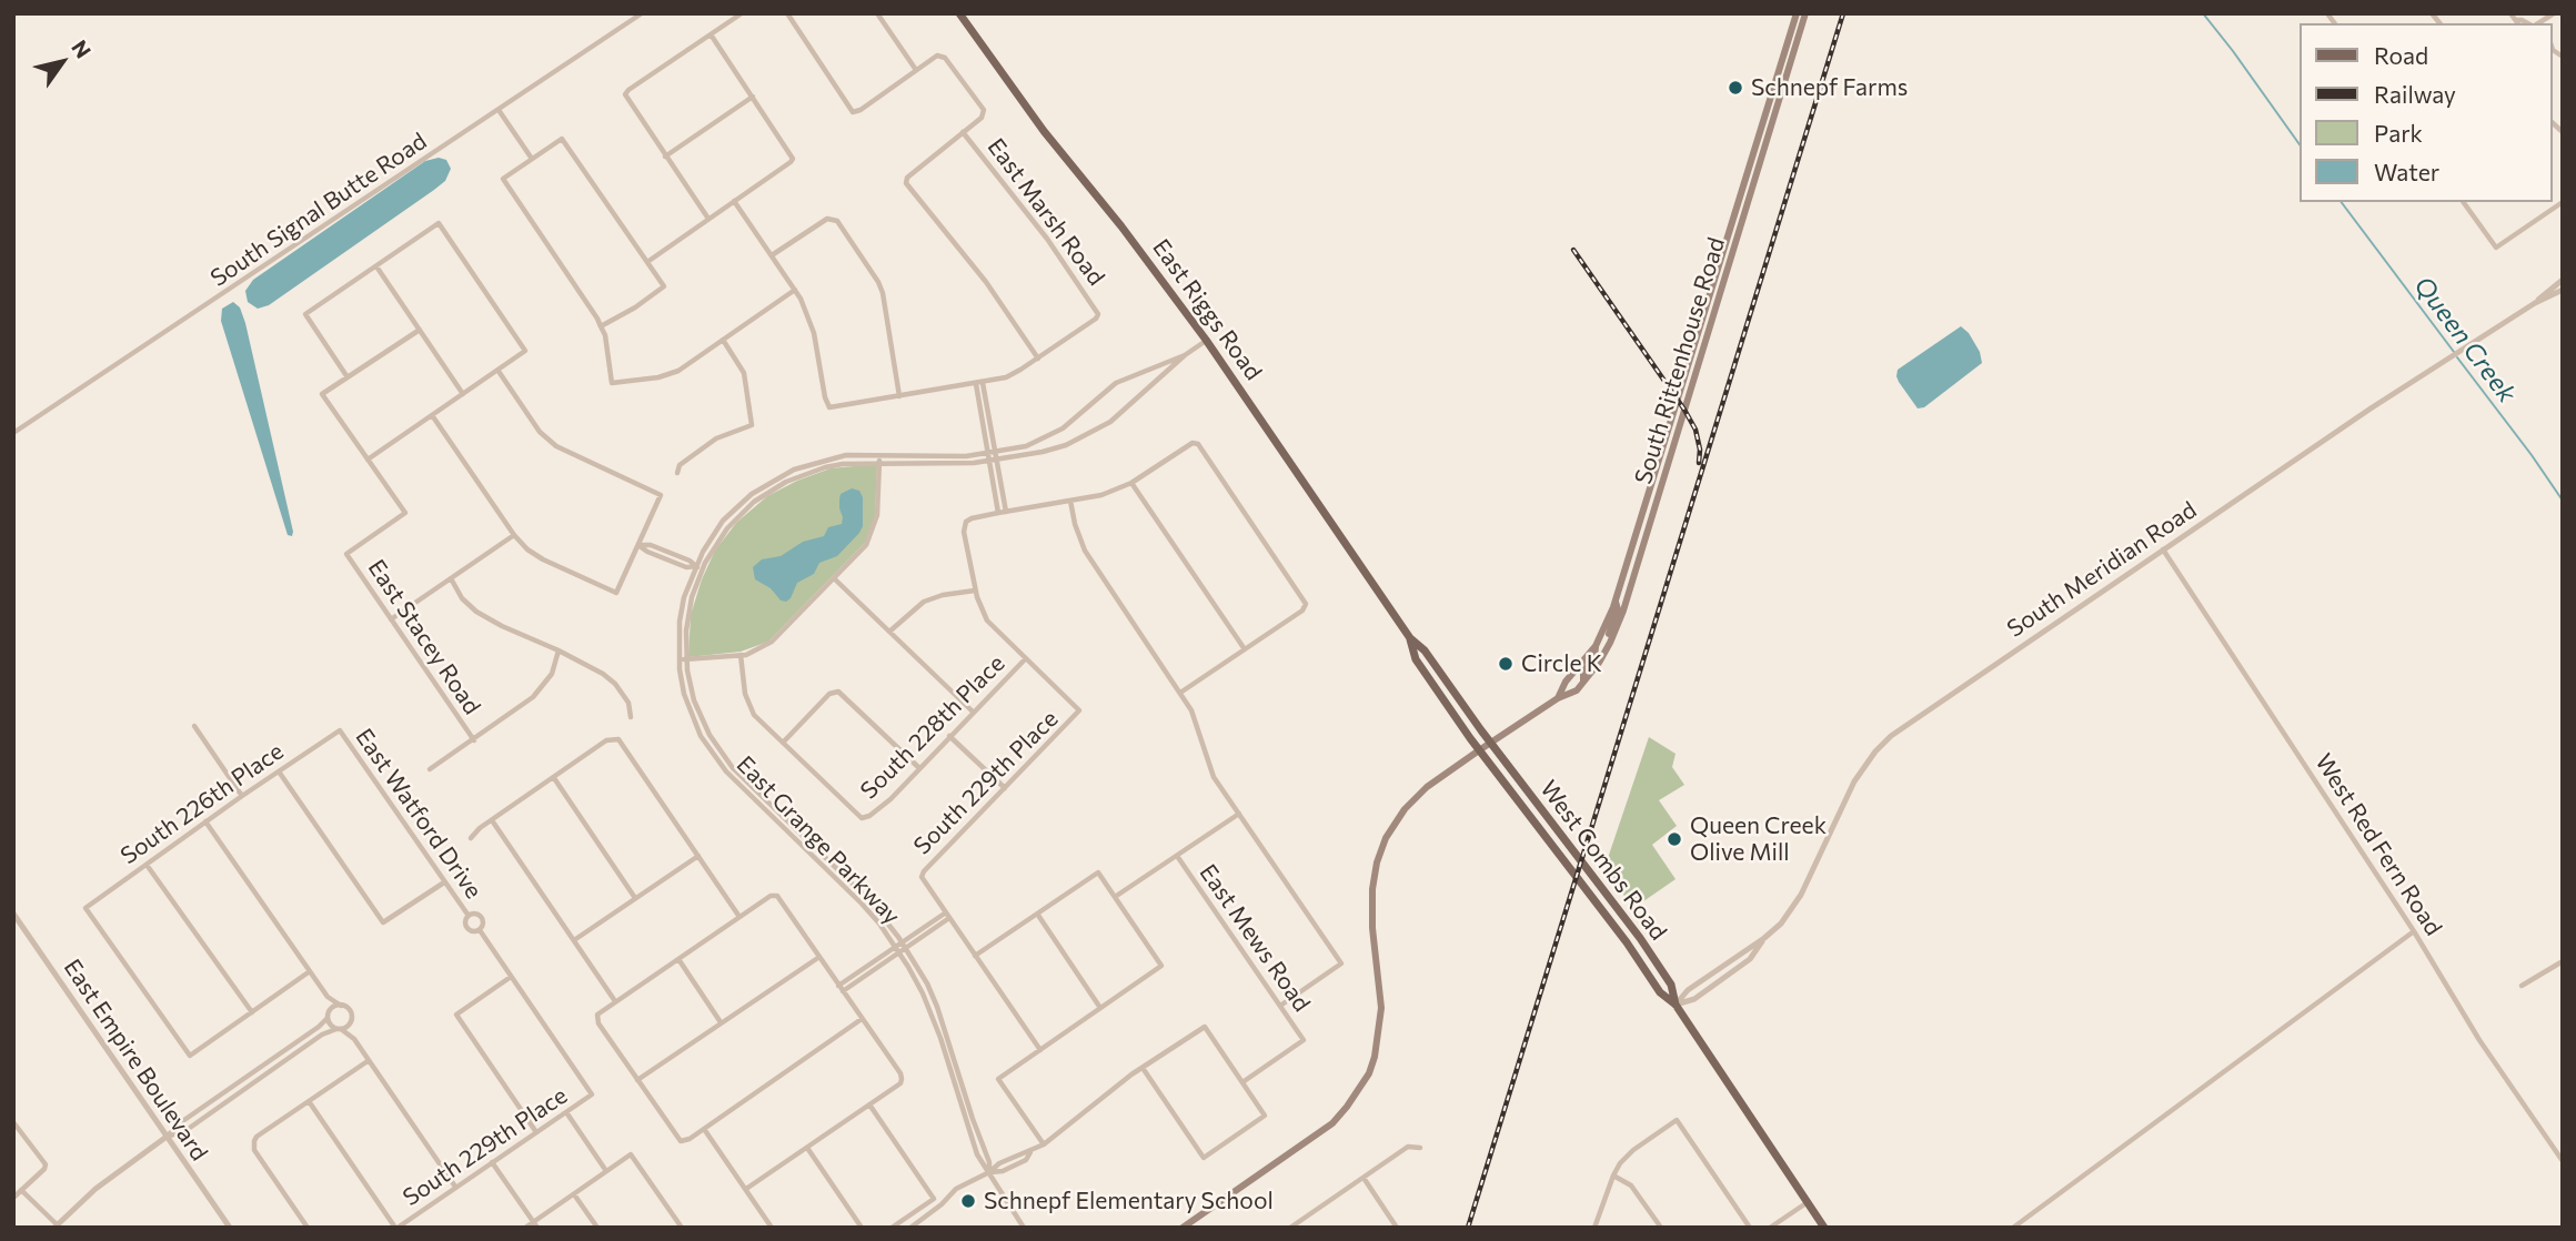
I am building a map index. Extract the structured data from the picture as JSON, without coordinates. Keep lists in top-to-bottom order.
{
  "streets": {
    "main road": ["East Riggs Road", "South Rittenhouse Road", "West Combs Road"],
    "street": [
      "South Signal Butte Road",
      "East Marsh Road",
      "South Meridian Road",
      "East Stacey Road",
      "South 228th Place",
      "South 229th Place",
      "South 226th Place",
      "East Watford Drive",
      "East Grange Parkway",
      "West Red Fern Road",
      "East Mews Road",
      "East Empire Boulevard"
    ]
  },
  "crossings": [
    ["East Riggs Road", "South Rittenhouse Road"],
    ["East Riggs Road", "West Combs Road"],
    ["South Rittenhouse Road", "West Combs Road"],
    ["South Meridian Road", "West Red Fern Road"],
    ["South Meridian Road", "West Combs Road"],
    ["South 228th Place", "South 229th Place"],
    ["South 229th Place", "East Watford Drive"],
    ["South 226th Place", "East Watford Drive"]
  ],
  "water": ["Queen Creek"],
  "places": [
    "Schnepf Farms",
    "Circle K",
    "Queen Creek Olive Mill",
    "Schnepf Elementary School"
  ],
  "legend": [
    "Road",
    "Railway",
    "Park",
    "Water"
  ],
  "north": "top right"
}
